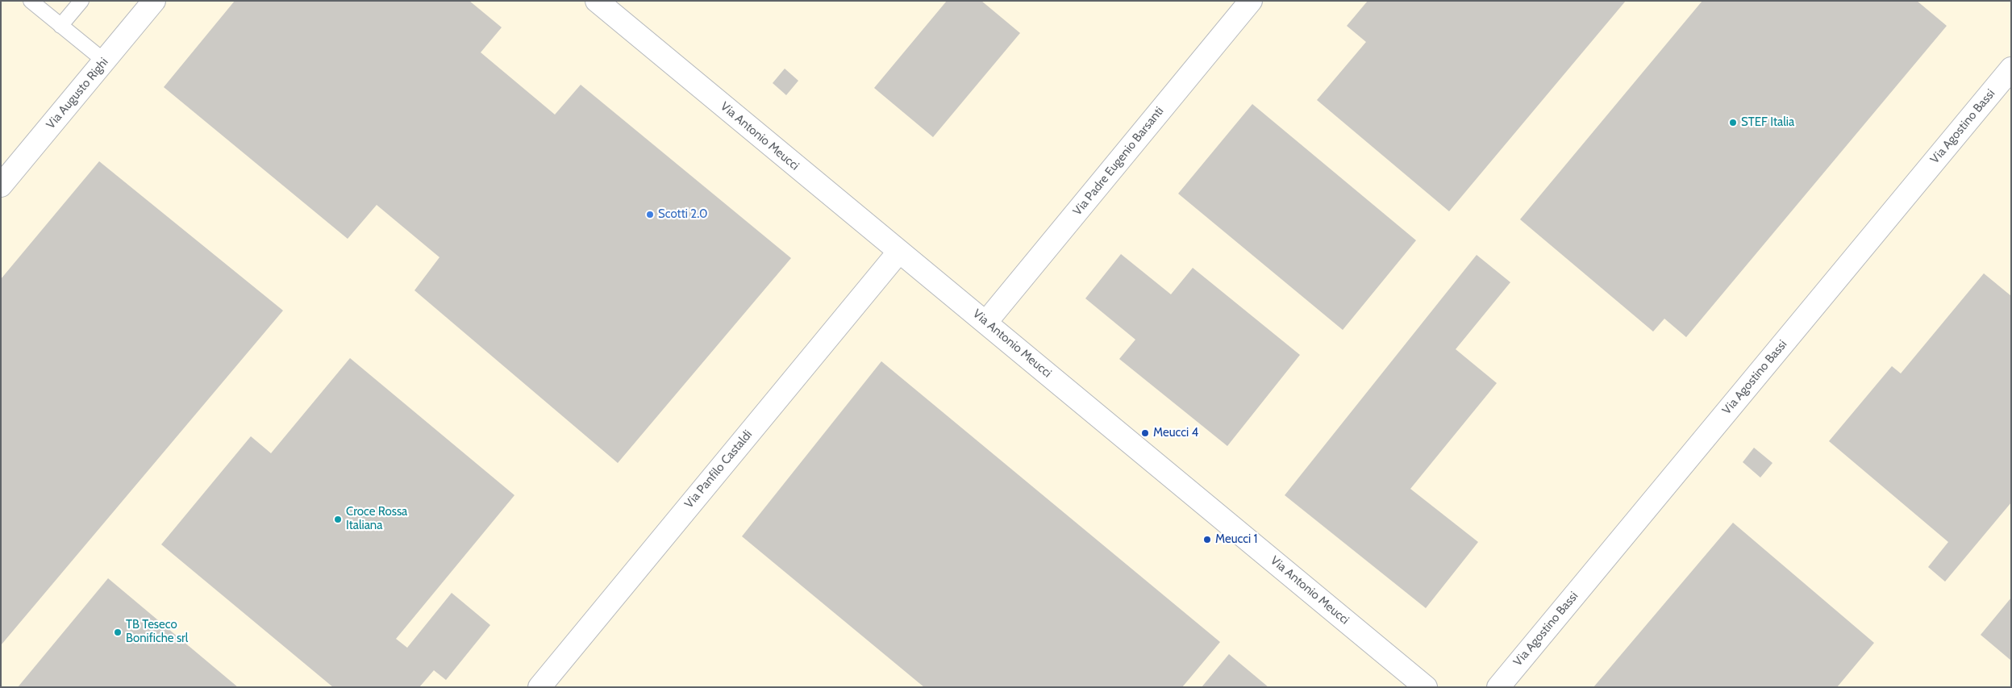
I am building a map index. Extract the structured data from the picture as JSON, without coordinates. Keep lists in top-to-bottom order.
{
  "streets": {
    "street": [
      "Via Augusto Righi",
      "Via Agostino Bassi",
      "Via Antonio Meucci",
      "Via Padre Eugenio Barsanti",
      "Via Panfilo Castaldi"
    ]
  },
  "crossings": [
    ["Via Antonio Meucci", "Via Padre Eugenio Barsanti"],
    ["Via Antonio Meucci", "Via Panfilo Castaldi"]
  ],
  "places": [
    "STEF Italia",
    "Scotti 2.0",
    "Meucci 4",
    "Croce Rossa Italiana",
    "Meucci 1",
    "TB Teseco Bonifiche srl"
  ]
}
